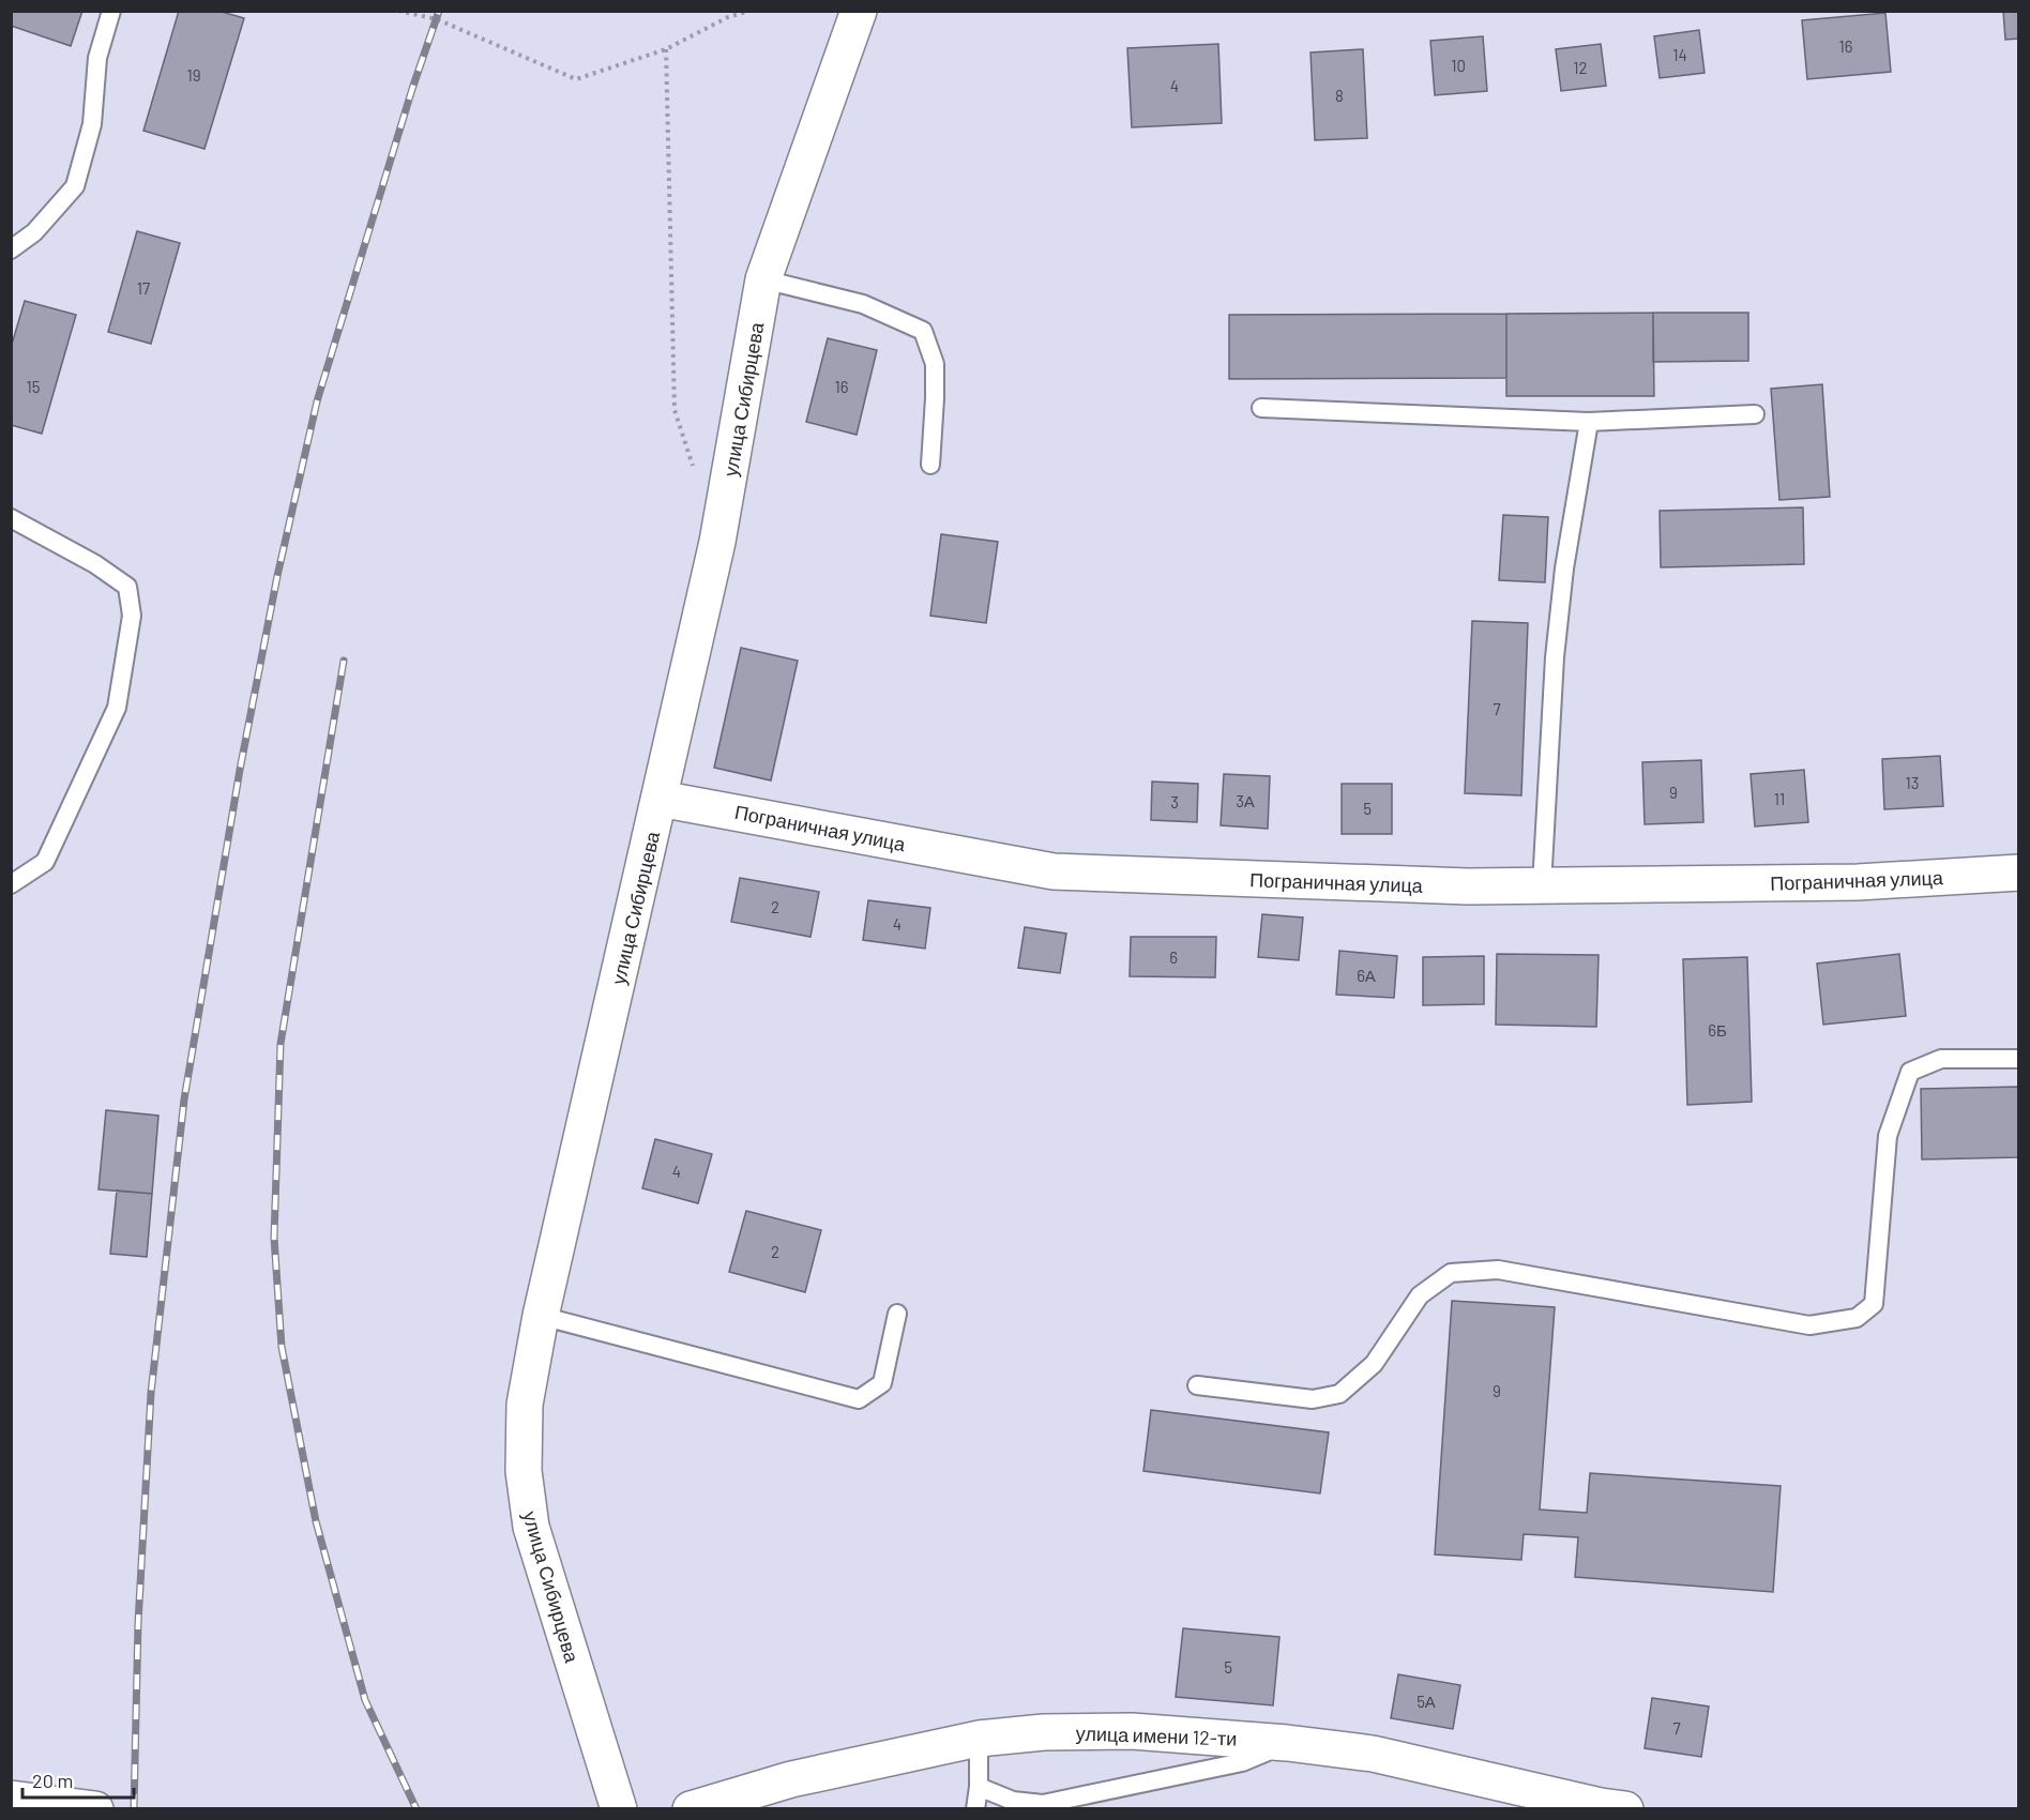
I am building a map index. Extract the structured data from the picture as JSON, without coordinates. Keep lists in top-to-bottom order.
{
  "streets": {
    "street": ["улица Сибирцева", "Пограничная улица", "улица имени 12-ти"]
  },
  "crossings": [
    ["улица Сибирцева", "Пограничная улица"]
  ],
  "house_numbers": [
    "16",
    "14",
    "10",
    "12",
    "19",
    "4",
    "8",
    "17",
    "15",
    "16",
    "7",
    "13",
    "9",
    "11",
    "3А",
    "3",
    "5",
    "2",
    "4",
    "6",
    "6А",
    "6Б",
    "4",
    "2",
    "9",
    "5",
    "5А",
    "7"
  ],
  "scale_bar": "20 m"
}
